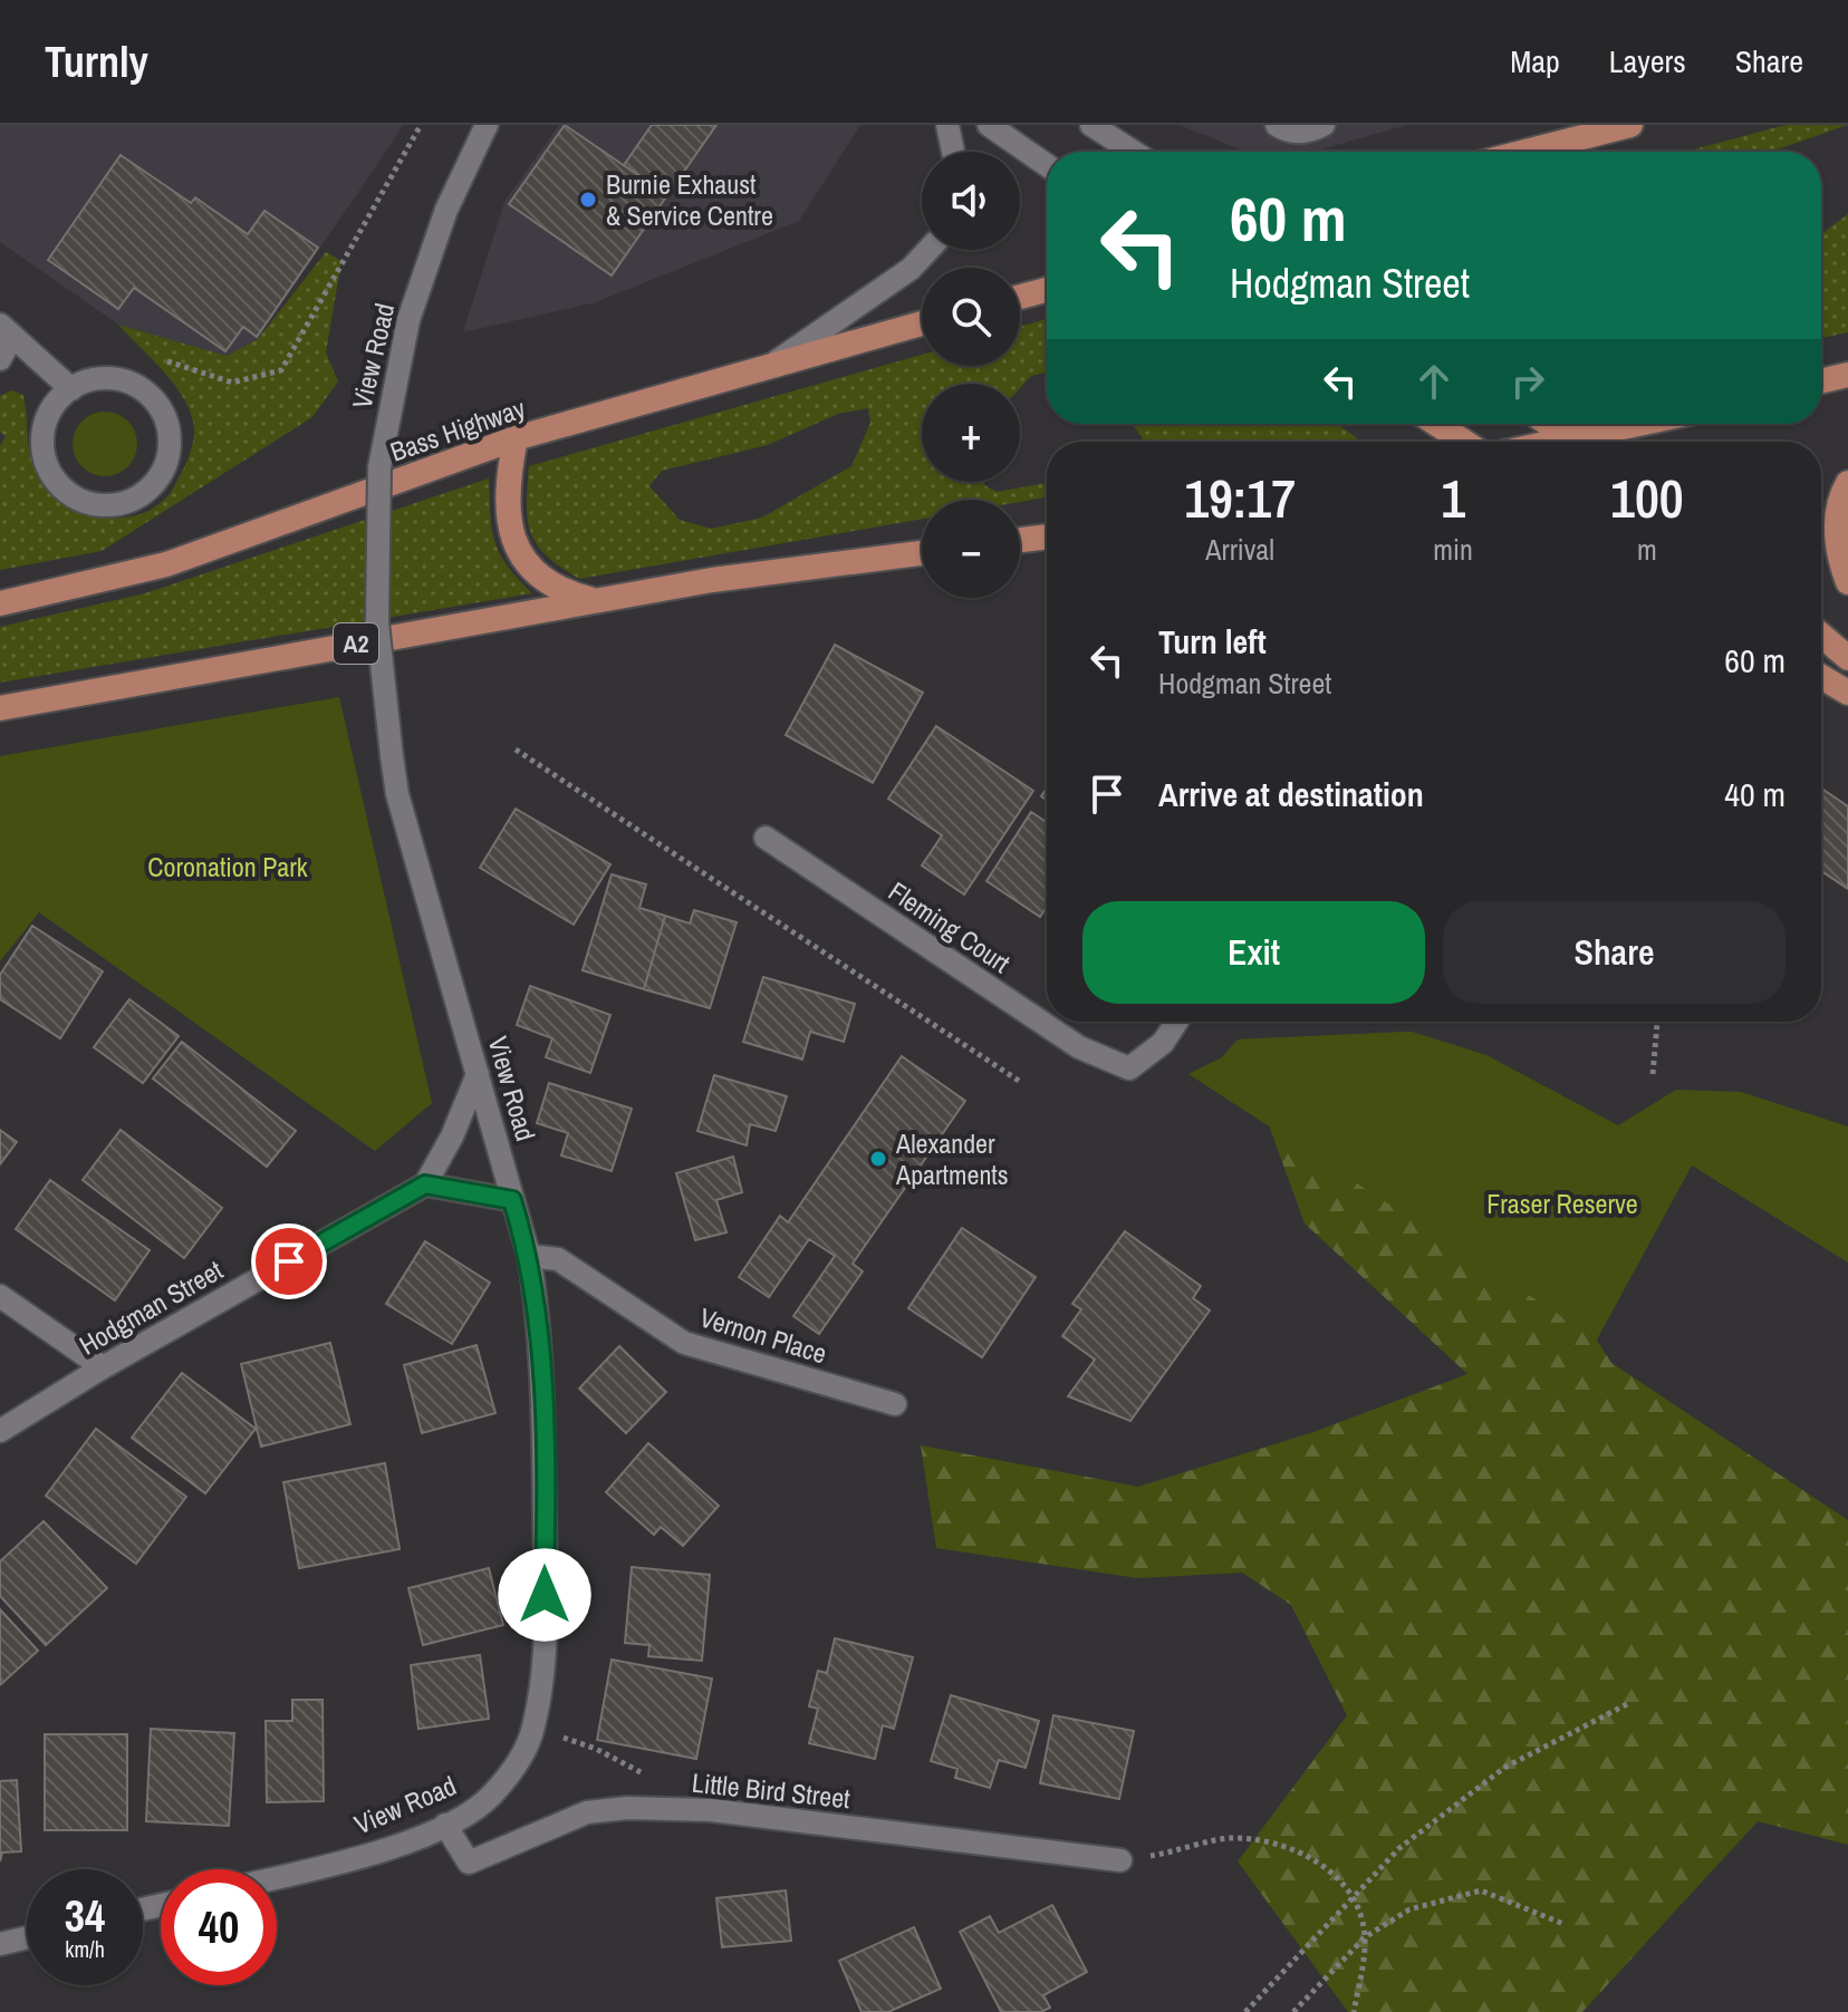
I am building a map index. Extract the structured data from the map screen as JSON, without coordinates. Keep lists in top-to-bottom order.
{
  "streets": {
    "highway": ["Bass Highway", "A2"],
    "street": [
      "View Road",
      "Fleming Court",
      "Hodgman Street",
      "Vernon Place",
      "Little Bird Street"
    ]
  },
  "crossings": [
    ["View Road", "Vernon Place"],
    ["View Road", "Little Bird Street"]
  ],
  "parks": ["Coronation Park", "Fraser Reserve"],
  "places": ["Burnie Exhaust & Service Centre", "Alexander Apartments"],
  "page": {
    "header": "Turnly",
    "nav": ["Map", "Layers", "Share"],
    "map_buttons": ["+", "−"],
    "turn": ["60 m", "Hodgman Street"],
    "eta": [
      "19:17",
      "Arrival",
      "1",
      "min",
      "100",
      "m"
    ],
    "list": [
      {
        "name": "Turn left",
        "note": "Hodgman Street",
        "value": "60 m"
      },
      {
        "name": "Arrive at destination",
        "value": "40 m"
      }
    ],
    "buttons": ["Exit", "Share"],
    "speed": "34 km/h",
    "limit": "40"
  }
}
